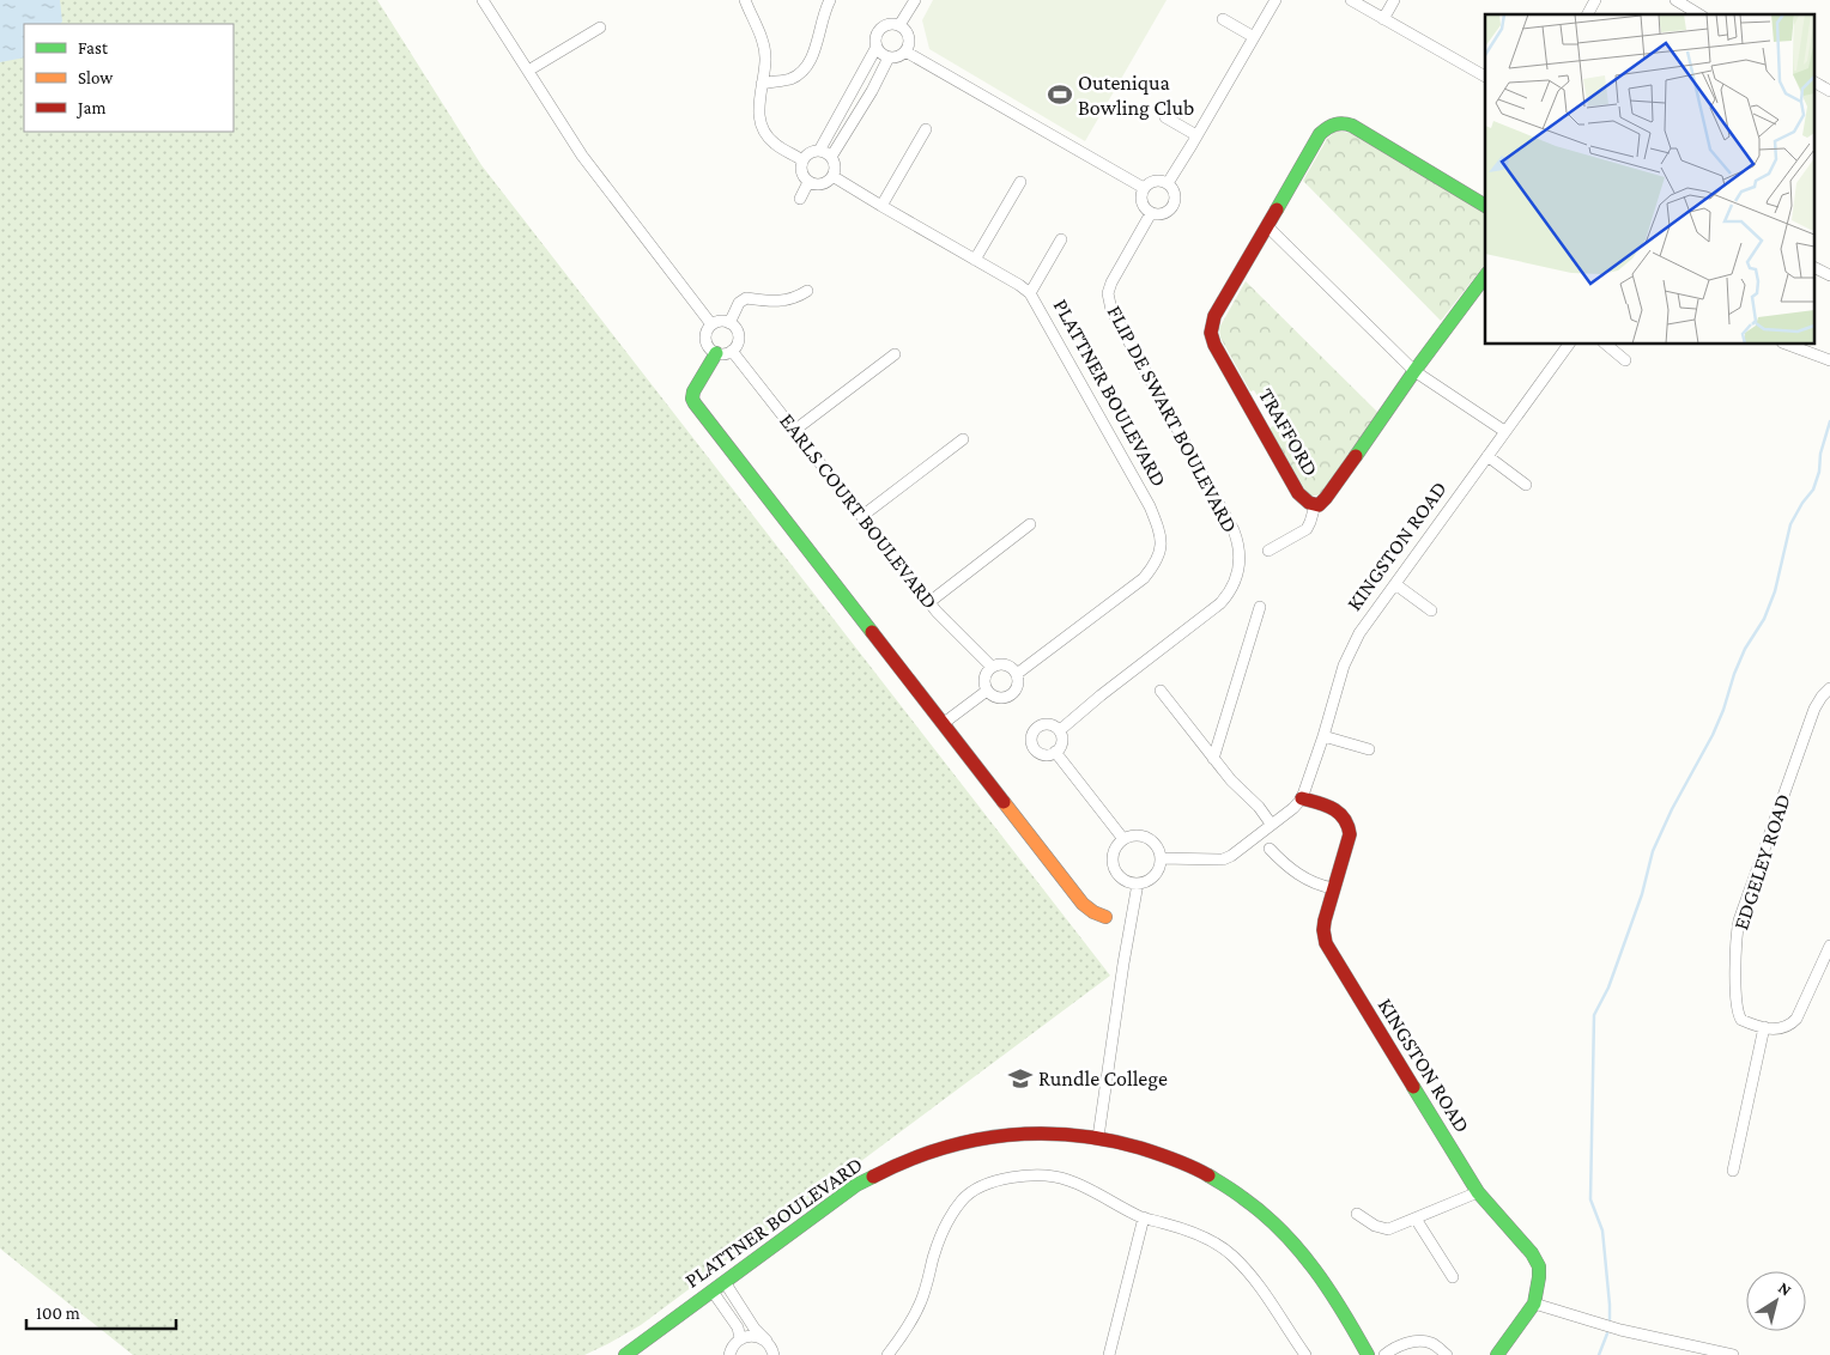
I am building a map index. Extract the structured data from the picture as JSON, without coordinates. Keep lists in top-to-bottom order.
{
  "streets": {
    "street": [
      "PLATTNER BOULEVARD",
      "FLIP DE SWART BOULEVARD",
      "TRAFFORD",
      "EARLS COURT BOULEVARD",
      "KINGSTON ROAD",
      "EDGELEY ROAD"
    ]
  },
  "crossings": [
    ["PLATTNER BOULEVARD", "EARLS COURT BOULEVARD"]
  ],
  "places": {
    "sports": ["Outeniqua Bowling Club"],
    "school or university": ["Rundle College"]
  },
  "legend": ["Fast", "Slow", "Jam"],
  "scale_bar": "100 m",
  "north": "top right"
}
